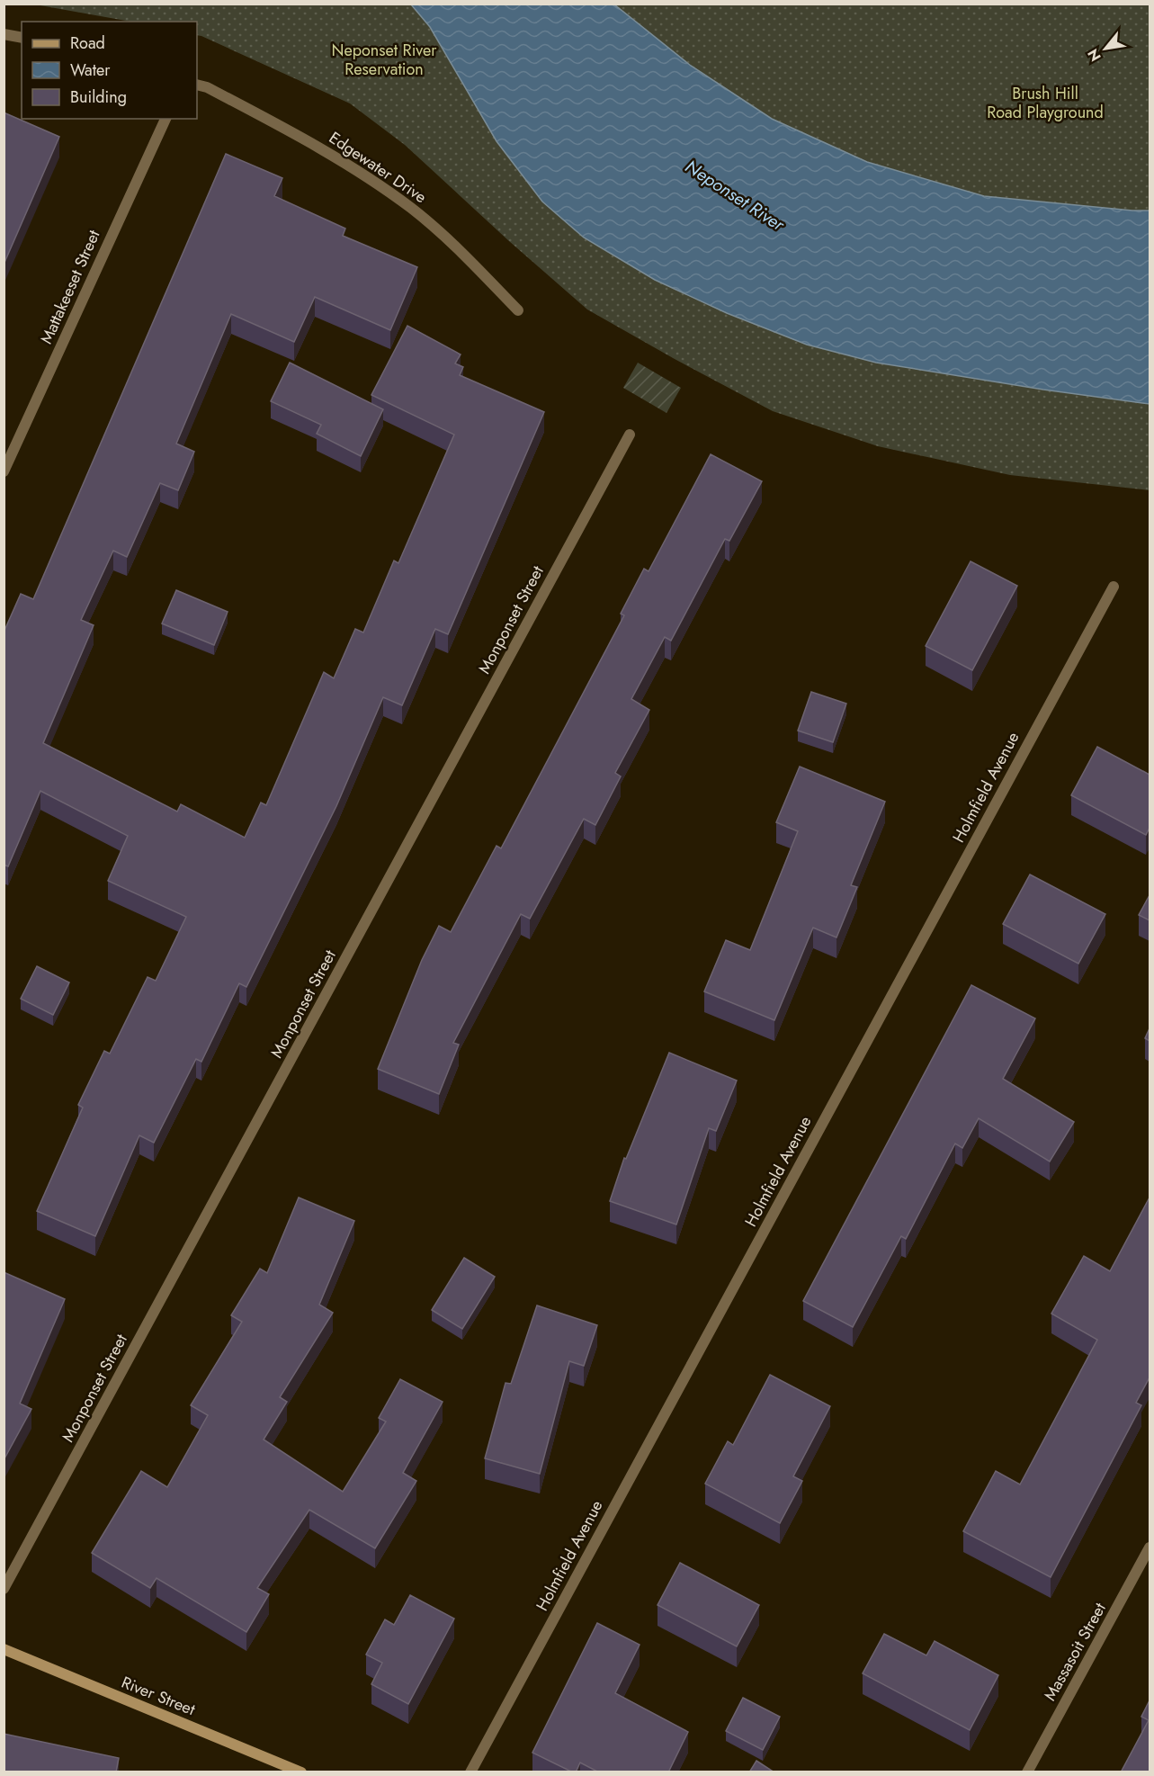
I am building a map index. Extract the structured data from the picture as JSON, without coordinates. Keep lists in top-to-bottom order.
{
  "streets": {
    "main road": ["River Street"],
    "street": [
      "Edgewater Drive",
      "Mattakeeset Street",
      "Monponset Street",
      "Holmfield Avenue",
      "Massasoit Street"
    ]
  },
  "water": ["Neponset River"],
  "parks": ["Neponset River Reservation", "Brush Hill Road Playground"],
  "legend": ["Road", "Water", "Building"],
  "north": "bottom left"
}
